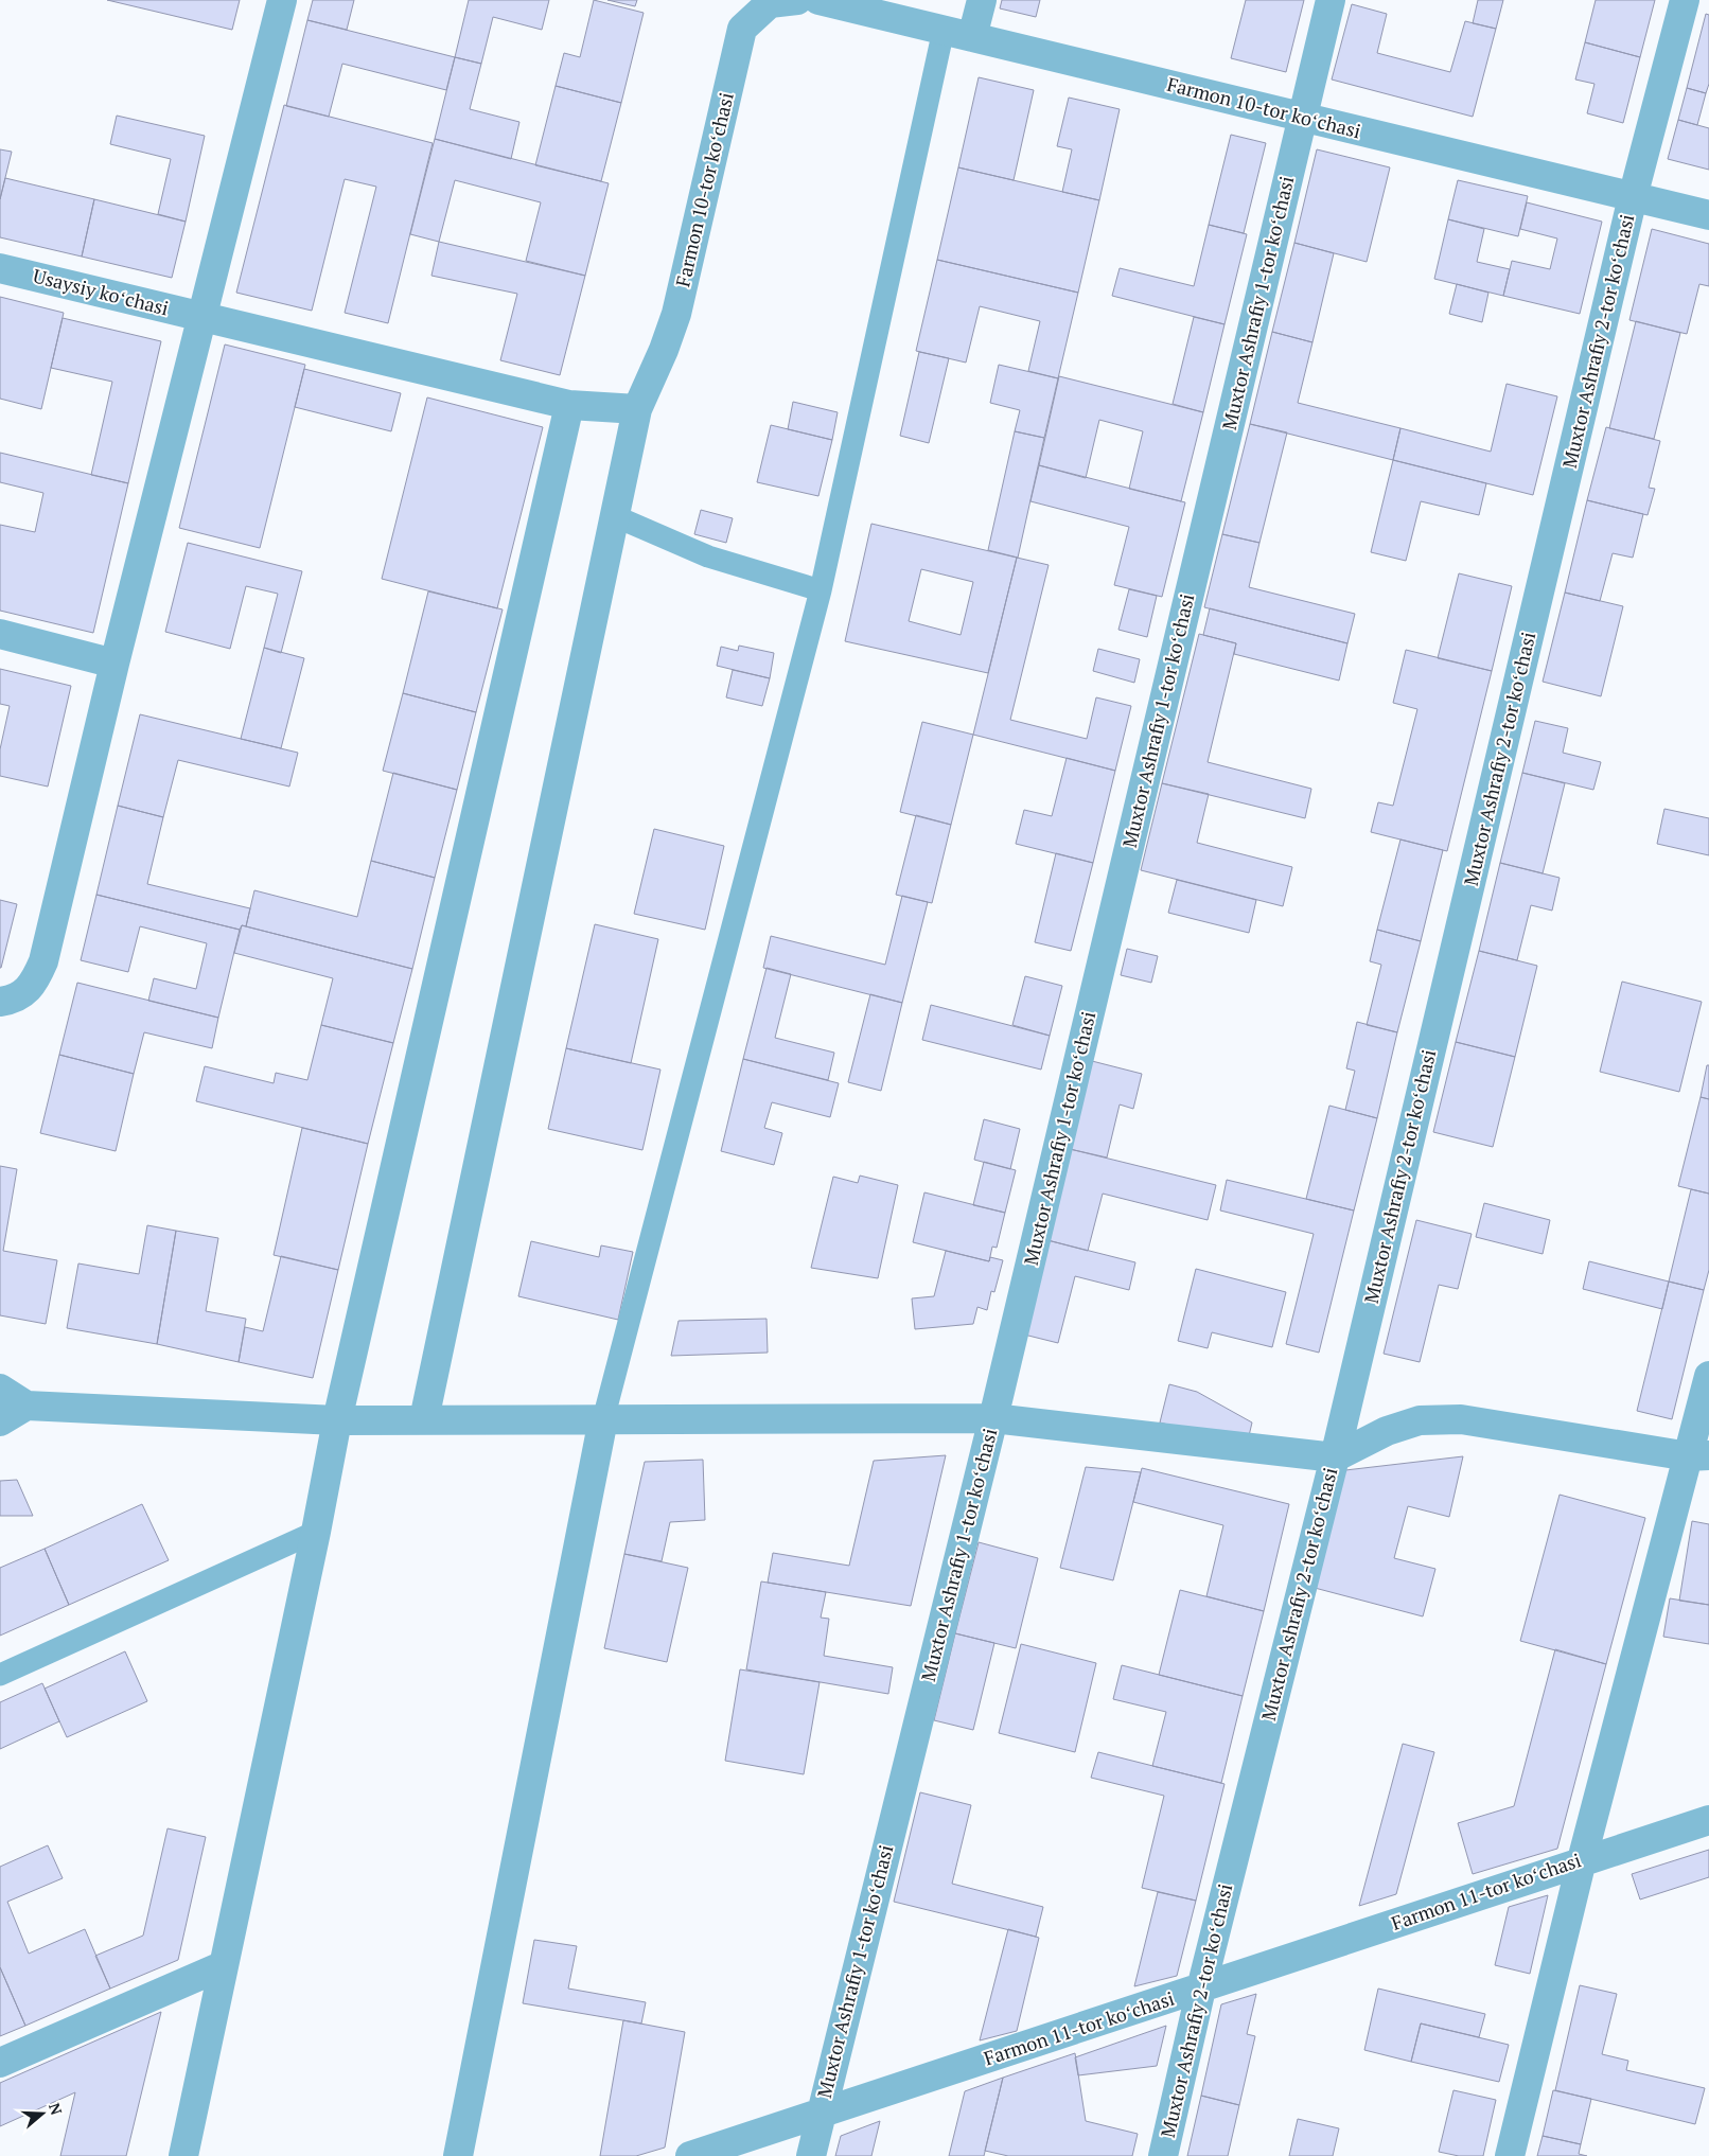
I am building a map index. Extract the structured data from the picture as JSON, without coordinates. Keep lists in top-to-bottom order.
{
  "streets": {
    "street": [
      "Farmon 10-tor koʻchasi",
      "Usaysiy koʻchasi",
      "Muxtor Ashrafiy 1-tor koʻchasi",
      "Muxtor Ashrafiy 2-tor koʻchasi",
      "Farmon 11-tor koʻchasi"
    ]
  },
  "crossings": [
    ["Farmon 10-tor koʻchasi", "Usaysiy koʻchasi"],
    ["Farmon 10-tor koʻchasi", "Muxtor Ashrafiy 1-tor koʻchasi"],
    ["Farmon 10-tor koʻchasi", "Muxtor Ashrafiy 2-tor koʻchasi"],
    ["Muxtor Ashrafiy 1-tor koʻchasi", "Farmon 11-tor koʻchasi"],
    ["Muxtor Ashrafiy 2-tor koʻchasi", "Farmon 11-tor koʻchasi"]
  ],
  "north": "right"
}
